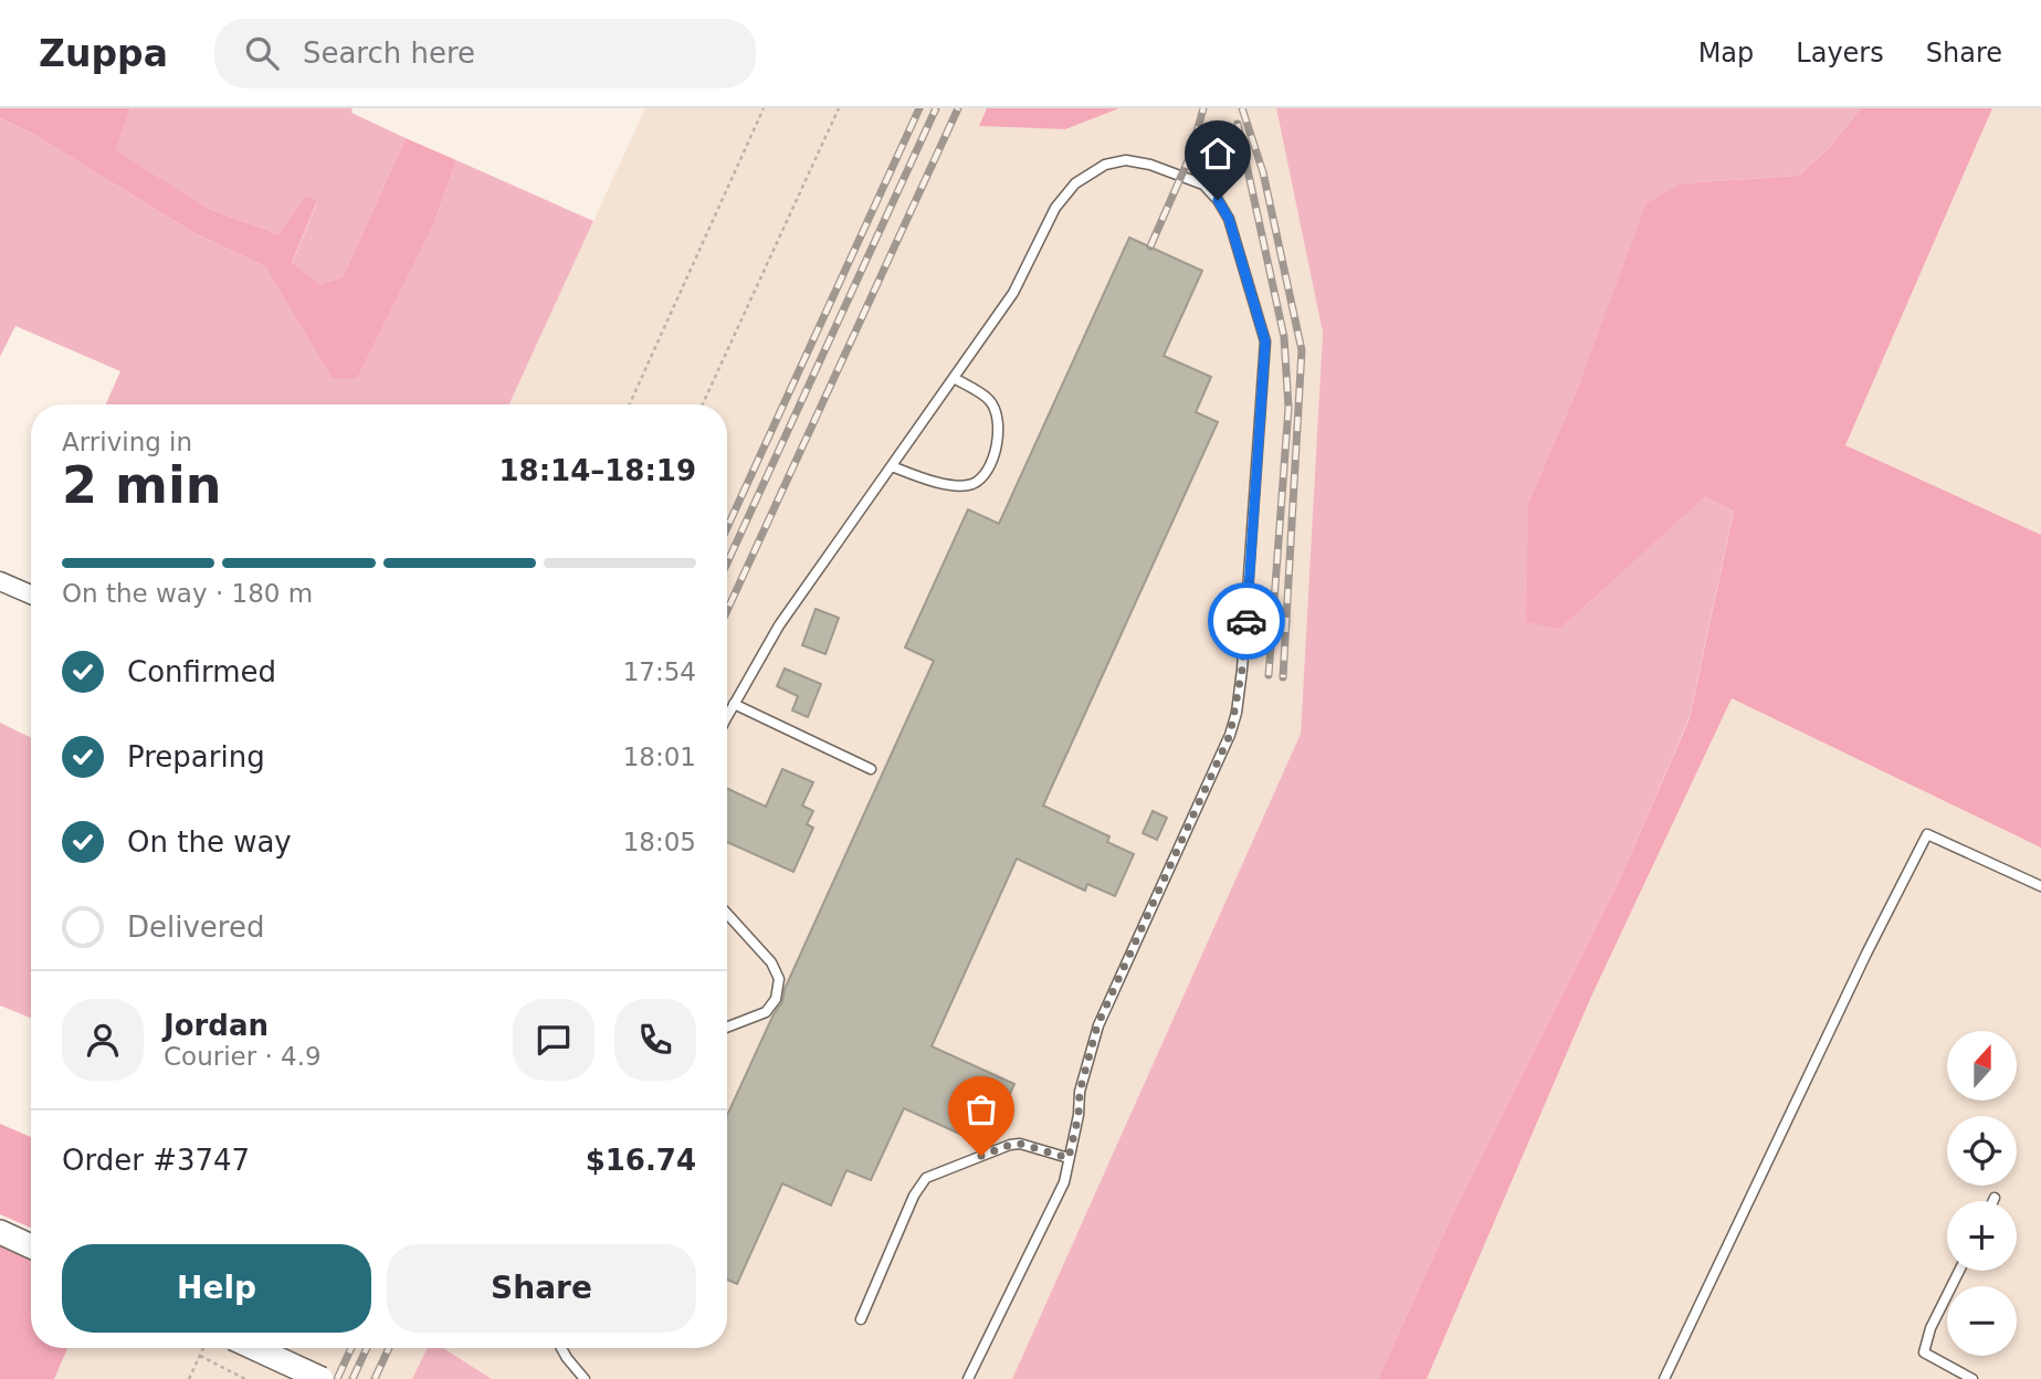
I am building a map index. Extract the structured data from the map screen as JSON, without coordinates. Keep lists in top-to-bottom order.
{
  "north": "top",
  "page": {
    "header": "Zuppa",
    "search": "Search here",
    "nav": ["Map", "Layers", "Share"],
    "heading": ["2 min", "Arriving in", "18:14–18:19"],
    "panel": [
      "Jordan",
      "Courier · 4.9",
      "Order #3747",
      "$16.74"
    ],
    "bar": "On the way · 180 m",
    "list": [
      ["Confirmed", "17:54"],
      ["Preparing", "18:01"],
      ["On the way", "18:05"],
      "Delivered"
    ],
    "map_buttons": ["+", "−"],
    "buttons": ["Help", "Share"]
  }
}
